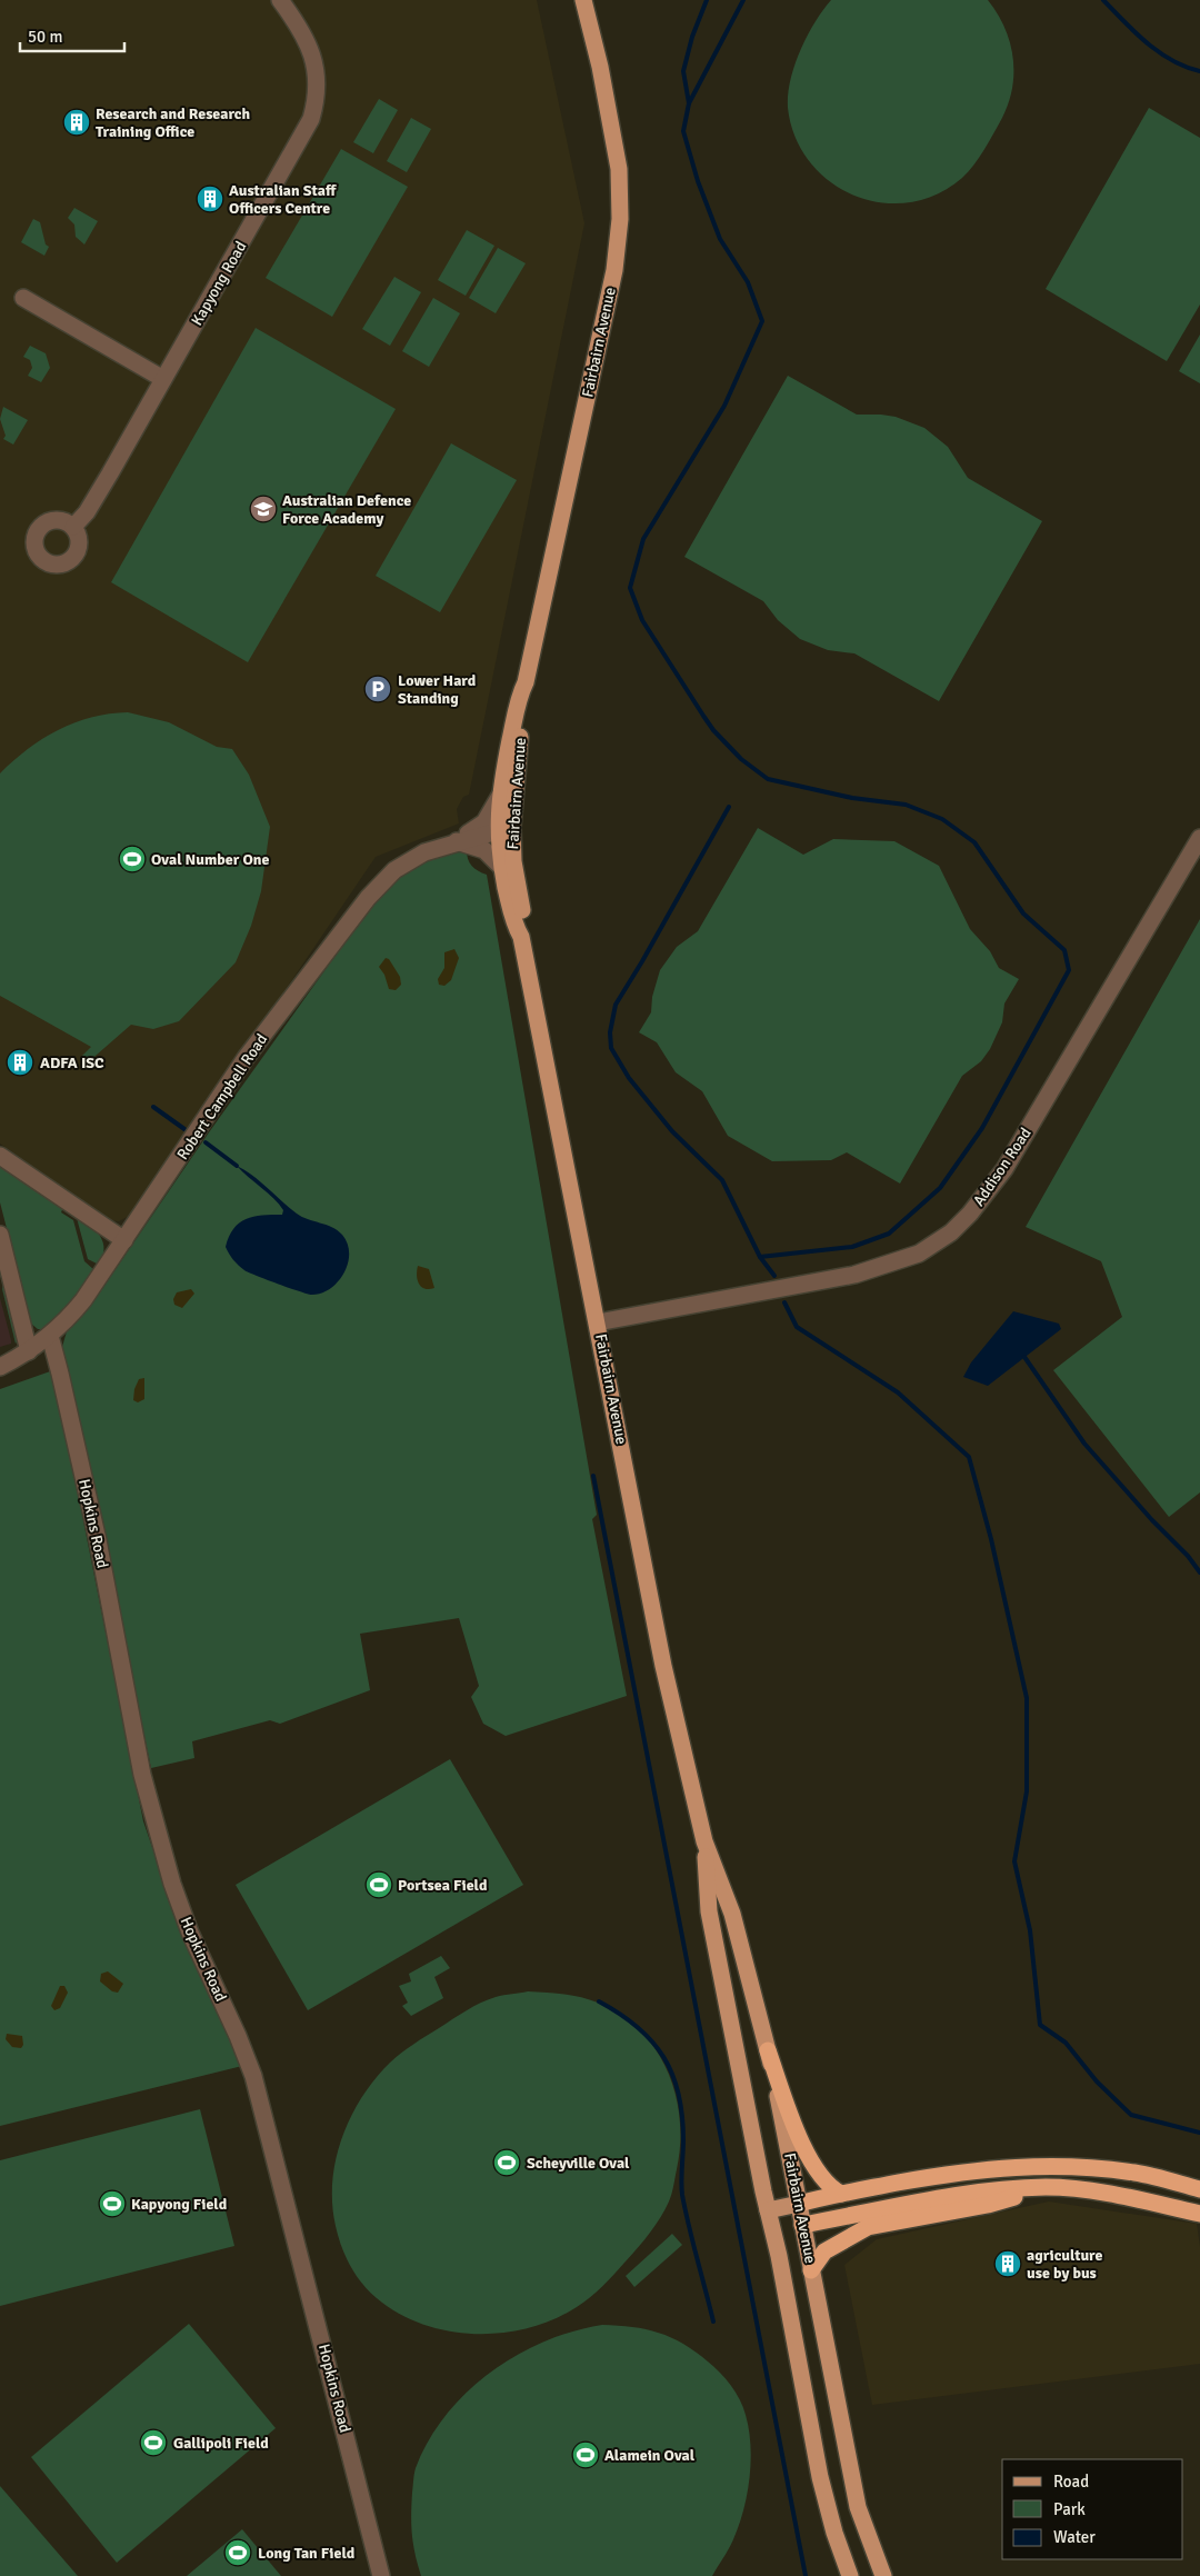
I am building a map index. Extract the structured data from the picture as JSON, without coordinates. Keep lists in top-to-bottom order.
{
  "streets": {
    "main road": ["Fairbairn Avenue"],
    "street": [
      "Kapyong Road",
      "Robert Campbell Road",
      "Addison Road",
      "Hopkins Road"
    ]
  },
  "crossings": [
    ["Fairbairn Avenue", "Robert Campbell Road"],
    ["Fairbairn Avenue", "Addison Road"],
    ["Robert Campbell Road", "Hopkins Road"]
  ],
  "places": {
    "building": [
      "Research and Research Training Office",
      "Australian Staff Officers Centre",
      "ADFA ISC",
      "agriculture use by bus"
    ],
    "school or university": ["Australian Defence Force Academy"],
    "parking": ["Lower Hard Standing"],
    "sports": [
      "Oval Number One",
      "Portsea Field",
      "Scheyville Oval",
      "Kapyong Field",
      "Gallipoli Field",
      "Alamein Oval",
      "Long Tan Field"
    ]
  },
  "legend": ["Road", "Park", "Water"],
  "scale_bar": "50 m"
}
